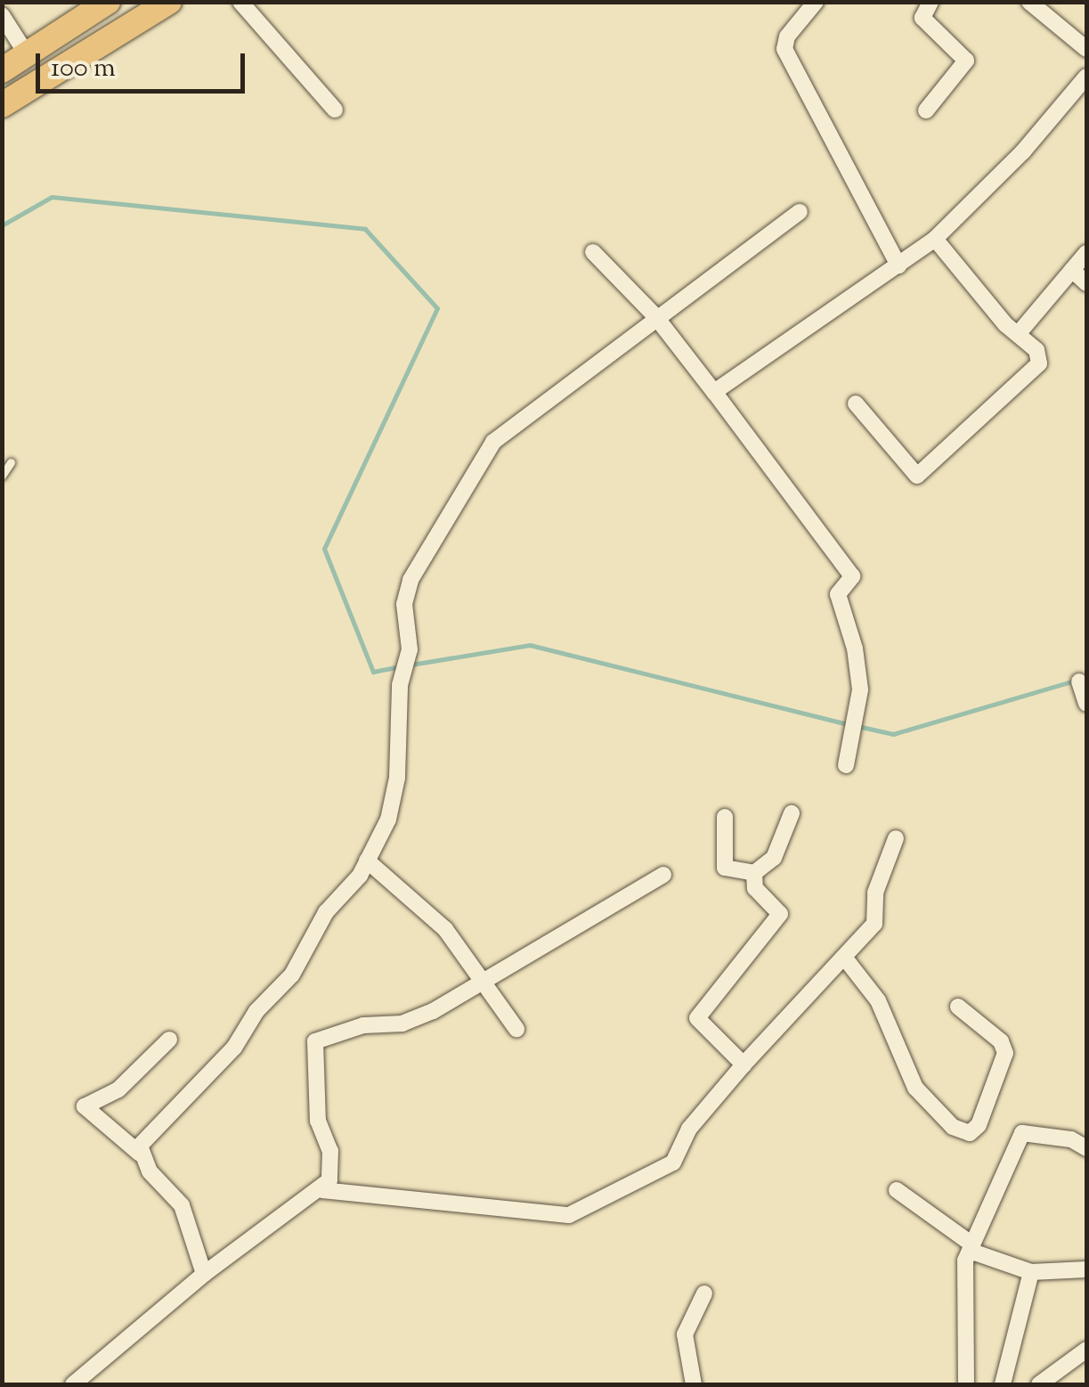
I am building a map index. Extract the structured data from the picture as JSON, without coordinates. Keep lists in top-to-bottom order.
{
  "scale_bar": "100 m"
}
